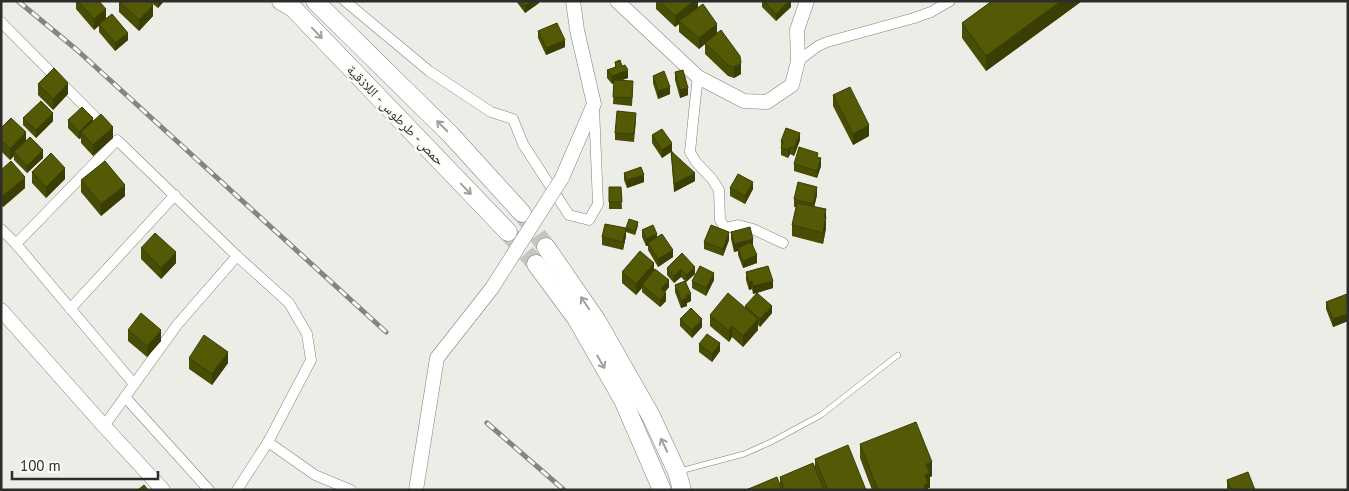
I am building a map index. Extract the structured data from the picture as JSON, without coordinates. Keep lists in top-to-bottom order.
{
  "streets": {
    "highway": ["حمص - طرطوس - اللاذقية"]
  },
  "scale_bar": "100 m"
}
